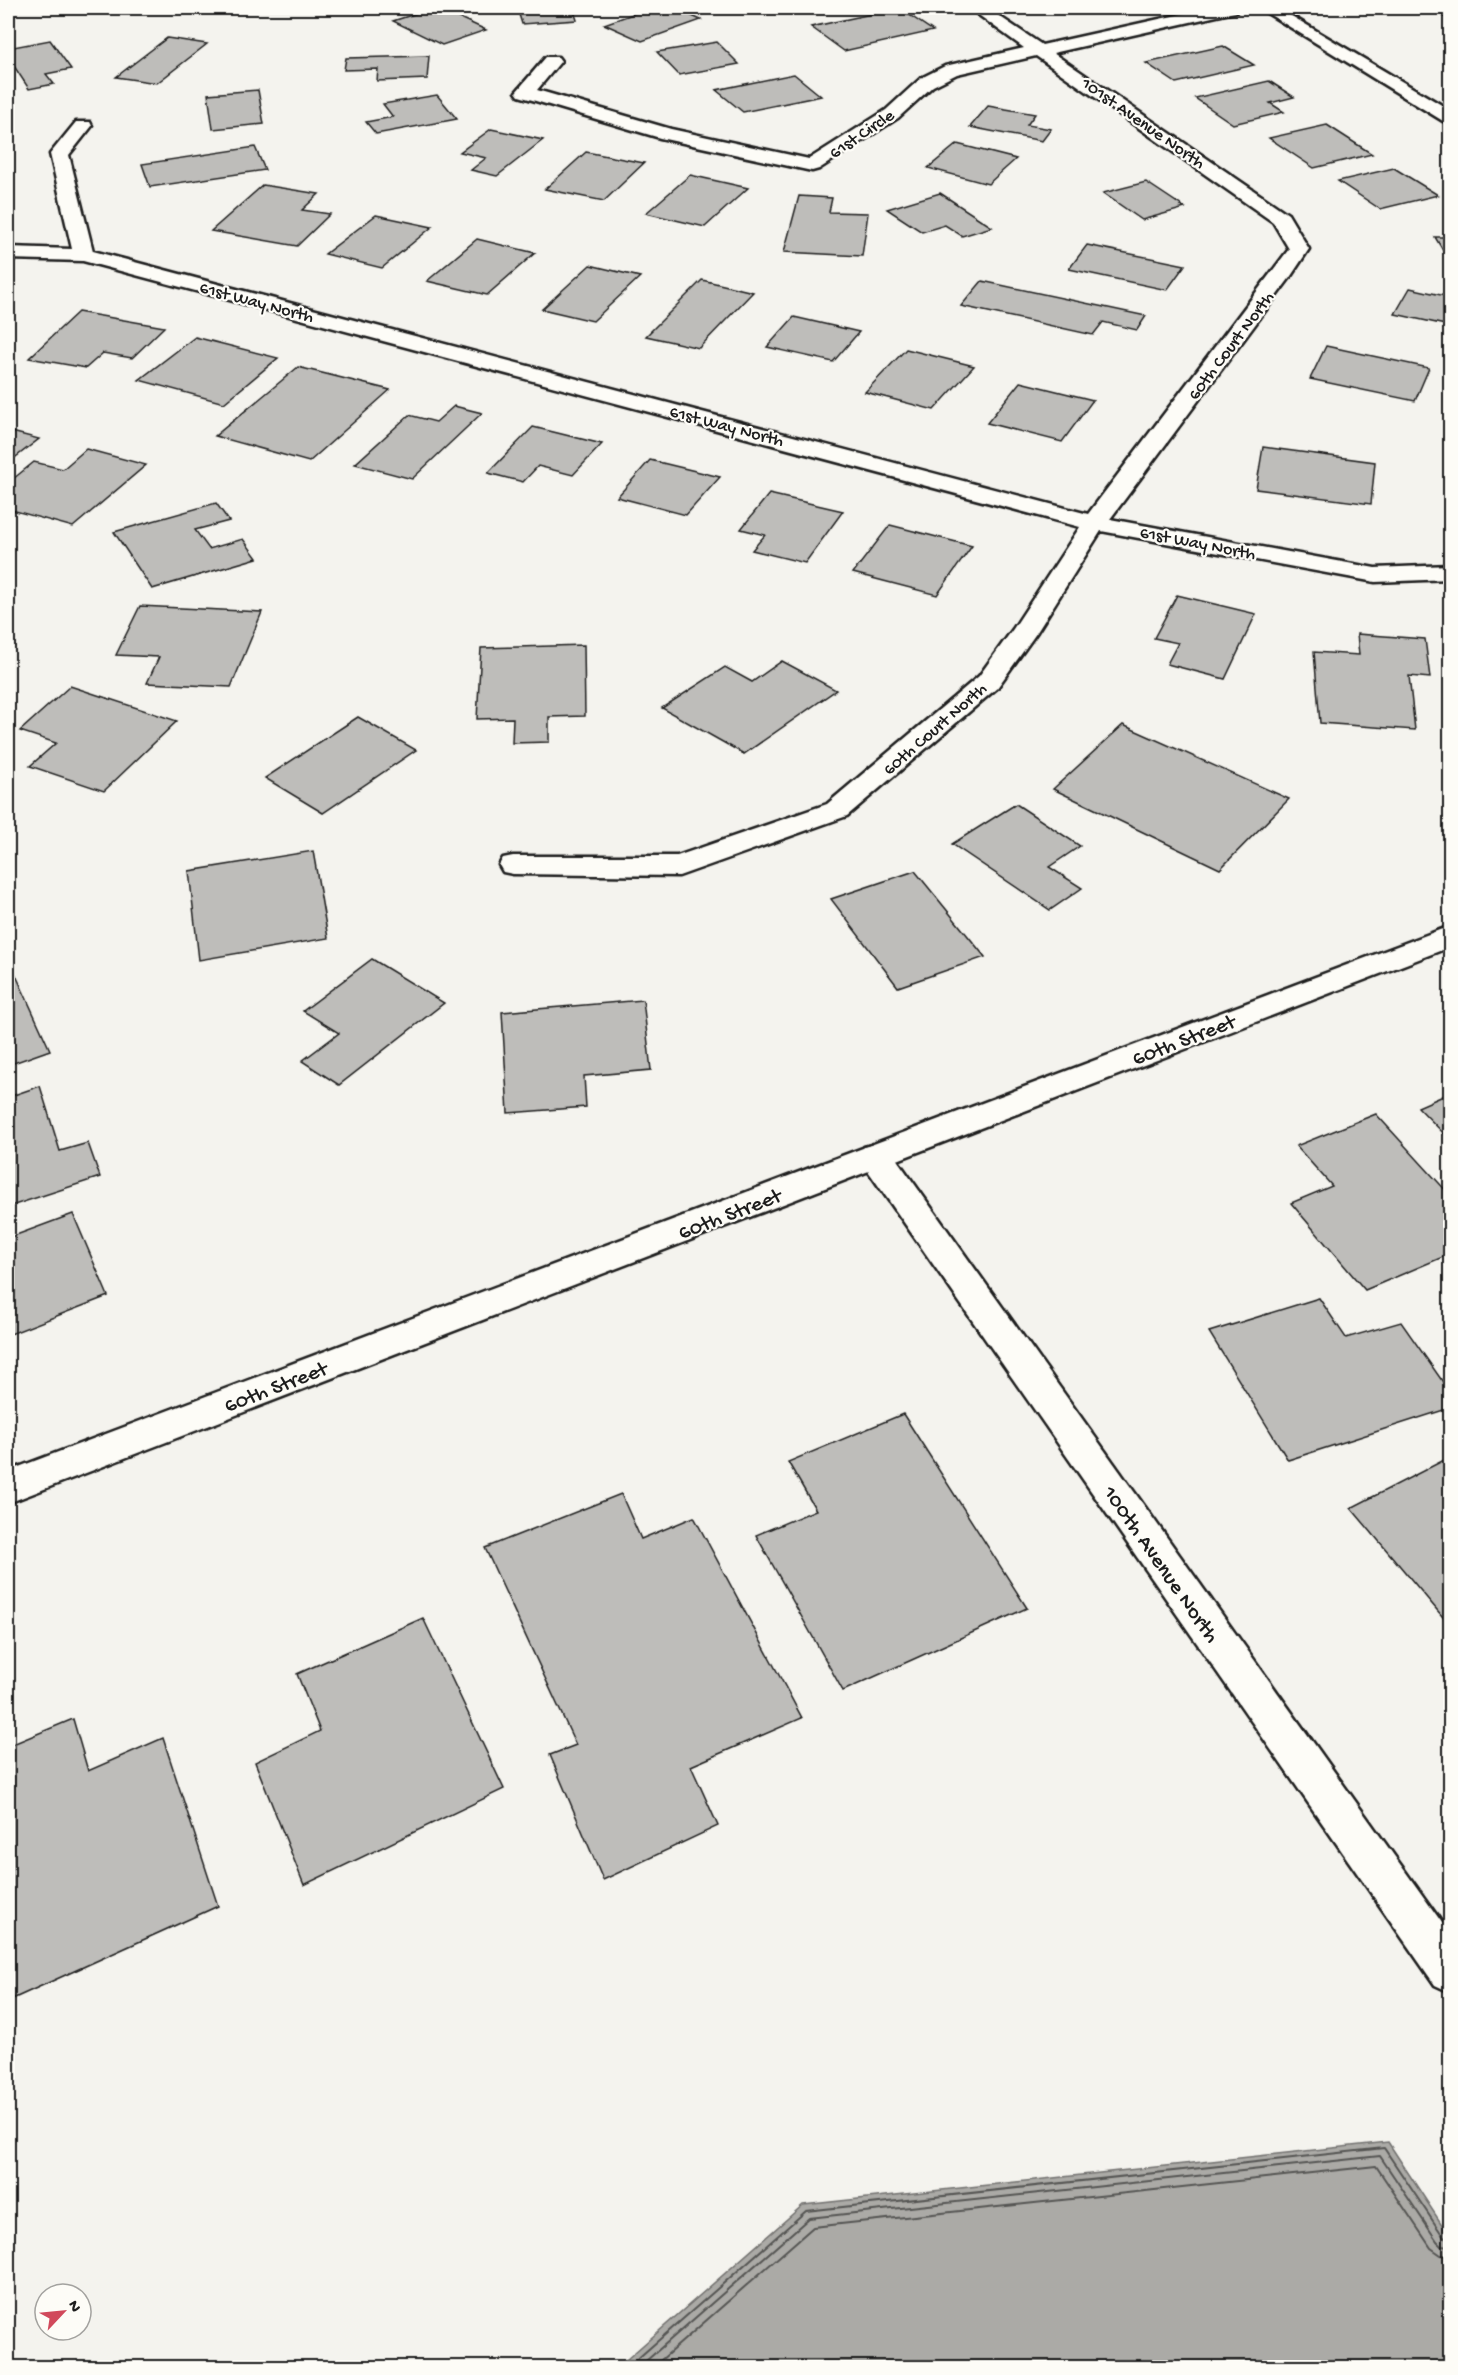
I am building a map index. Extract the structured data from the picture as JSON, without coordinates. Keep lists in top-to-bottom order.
{
  "streets": {
    "street": [
      "101st Avenue North",
      "61st Circle",
      "61st Way North",
      "60th Court North",
      "60th Street",
      "100th Avenue North"
    ]
  },
  "crossings": [
    ["101st Avenue North", "61st Circle"],
    ["101st Avenue North", "60th Court North"],
    ["61st Way North", "60th Court North"],
    ["60th Street", "100th Avenue North"]
  ],
  "north": "top right"
}
